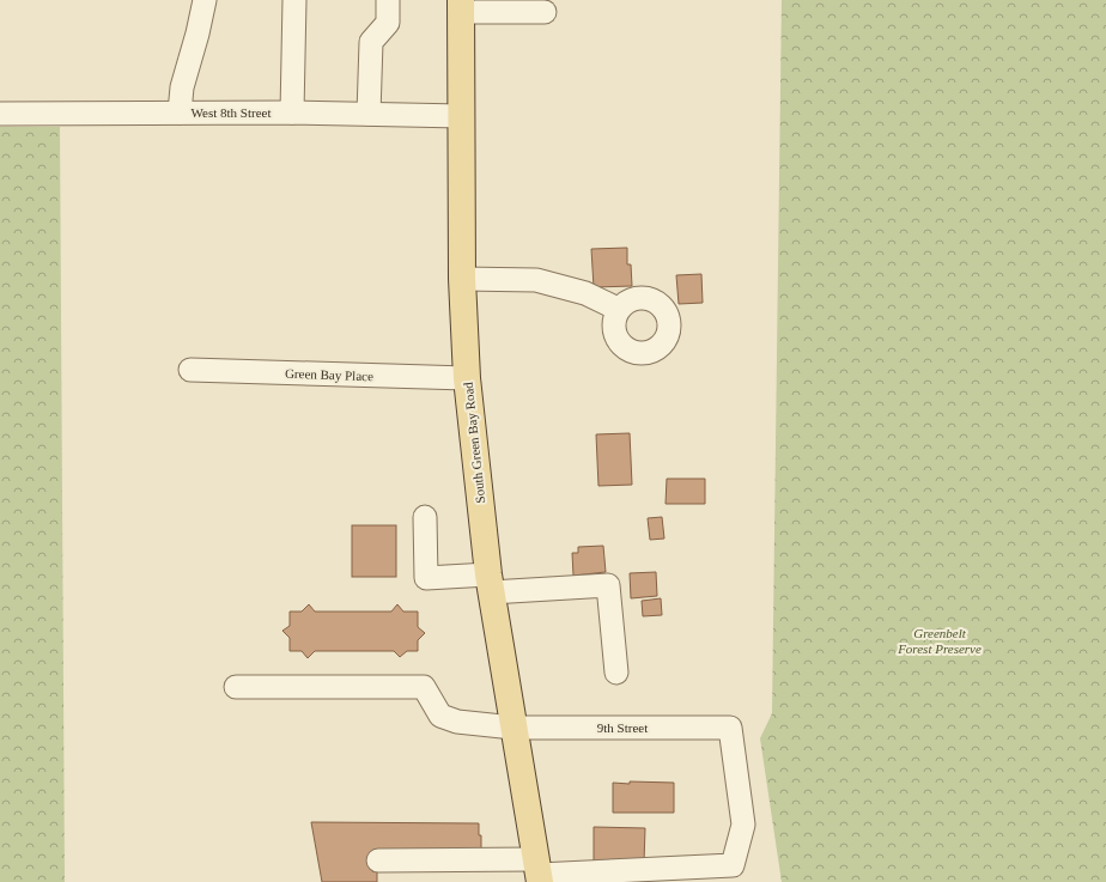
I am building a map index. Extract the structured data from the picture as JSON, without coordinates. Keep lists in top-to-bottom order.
{
  "streets": {
    "main road": ["South Green Bay Road"],
    "street": ["West 8th Street", "Green Bay Place", "9th Street"]
  },
  "crossings": [
    ["West 8th Street", "South Green Bay Road"],
    ["Green Bay Place", "South Green Bay Road"],
    ["South Green Bay Road", "9th Street"]
  ],
  "parks": ["Greenbelt Forest Preserve"]
}
